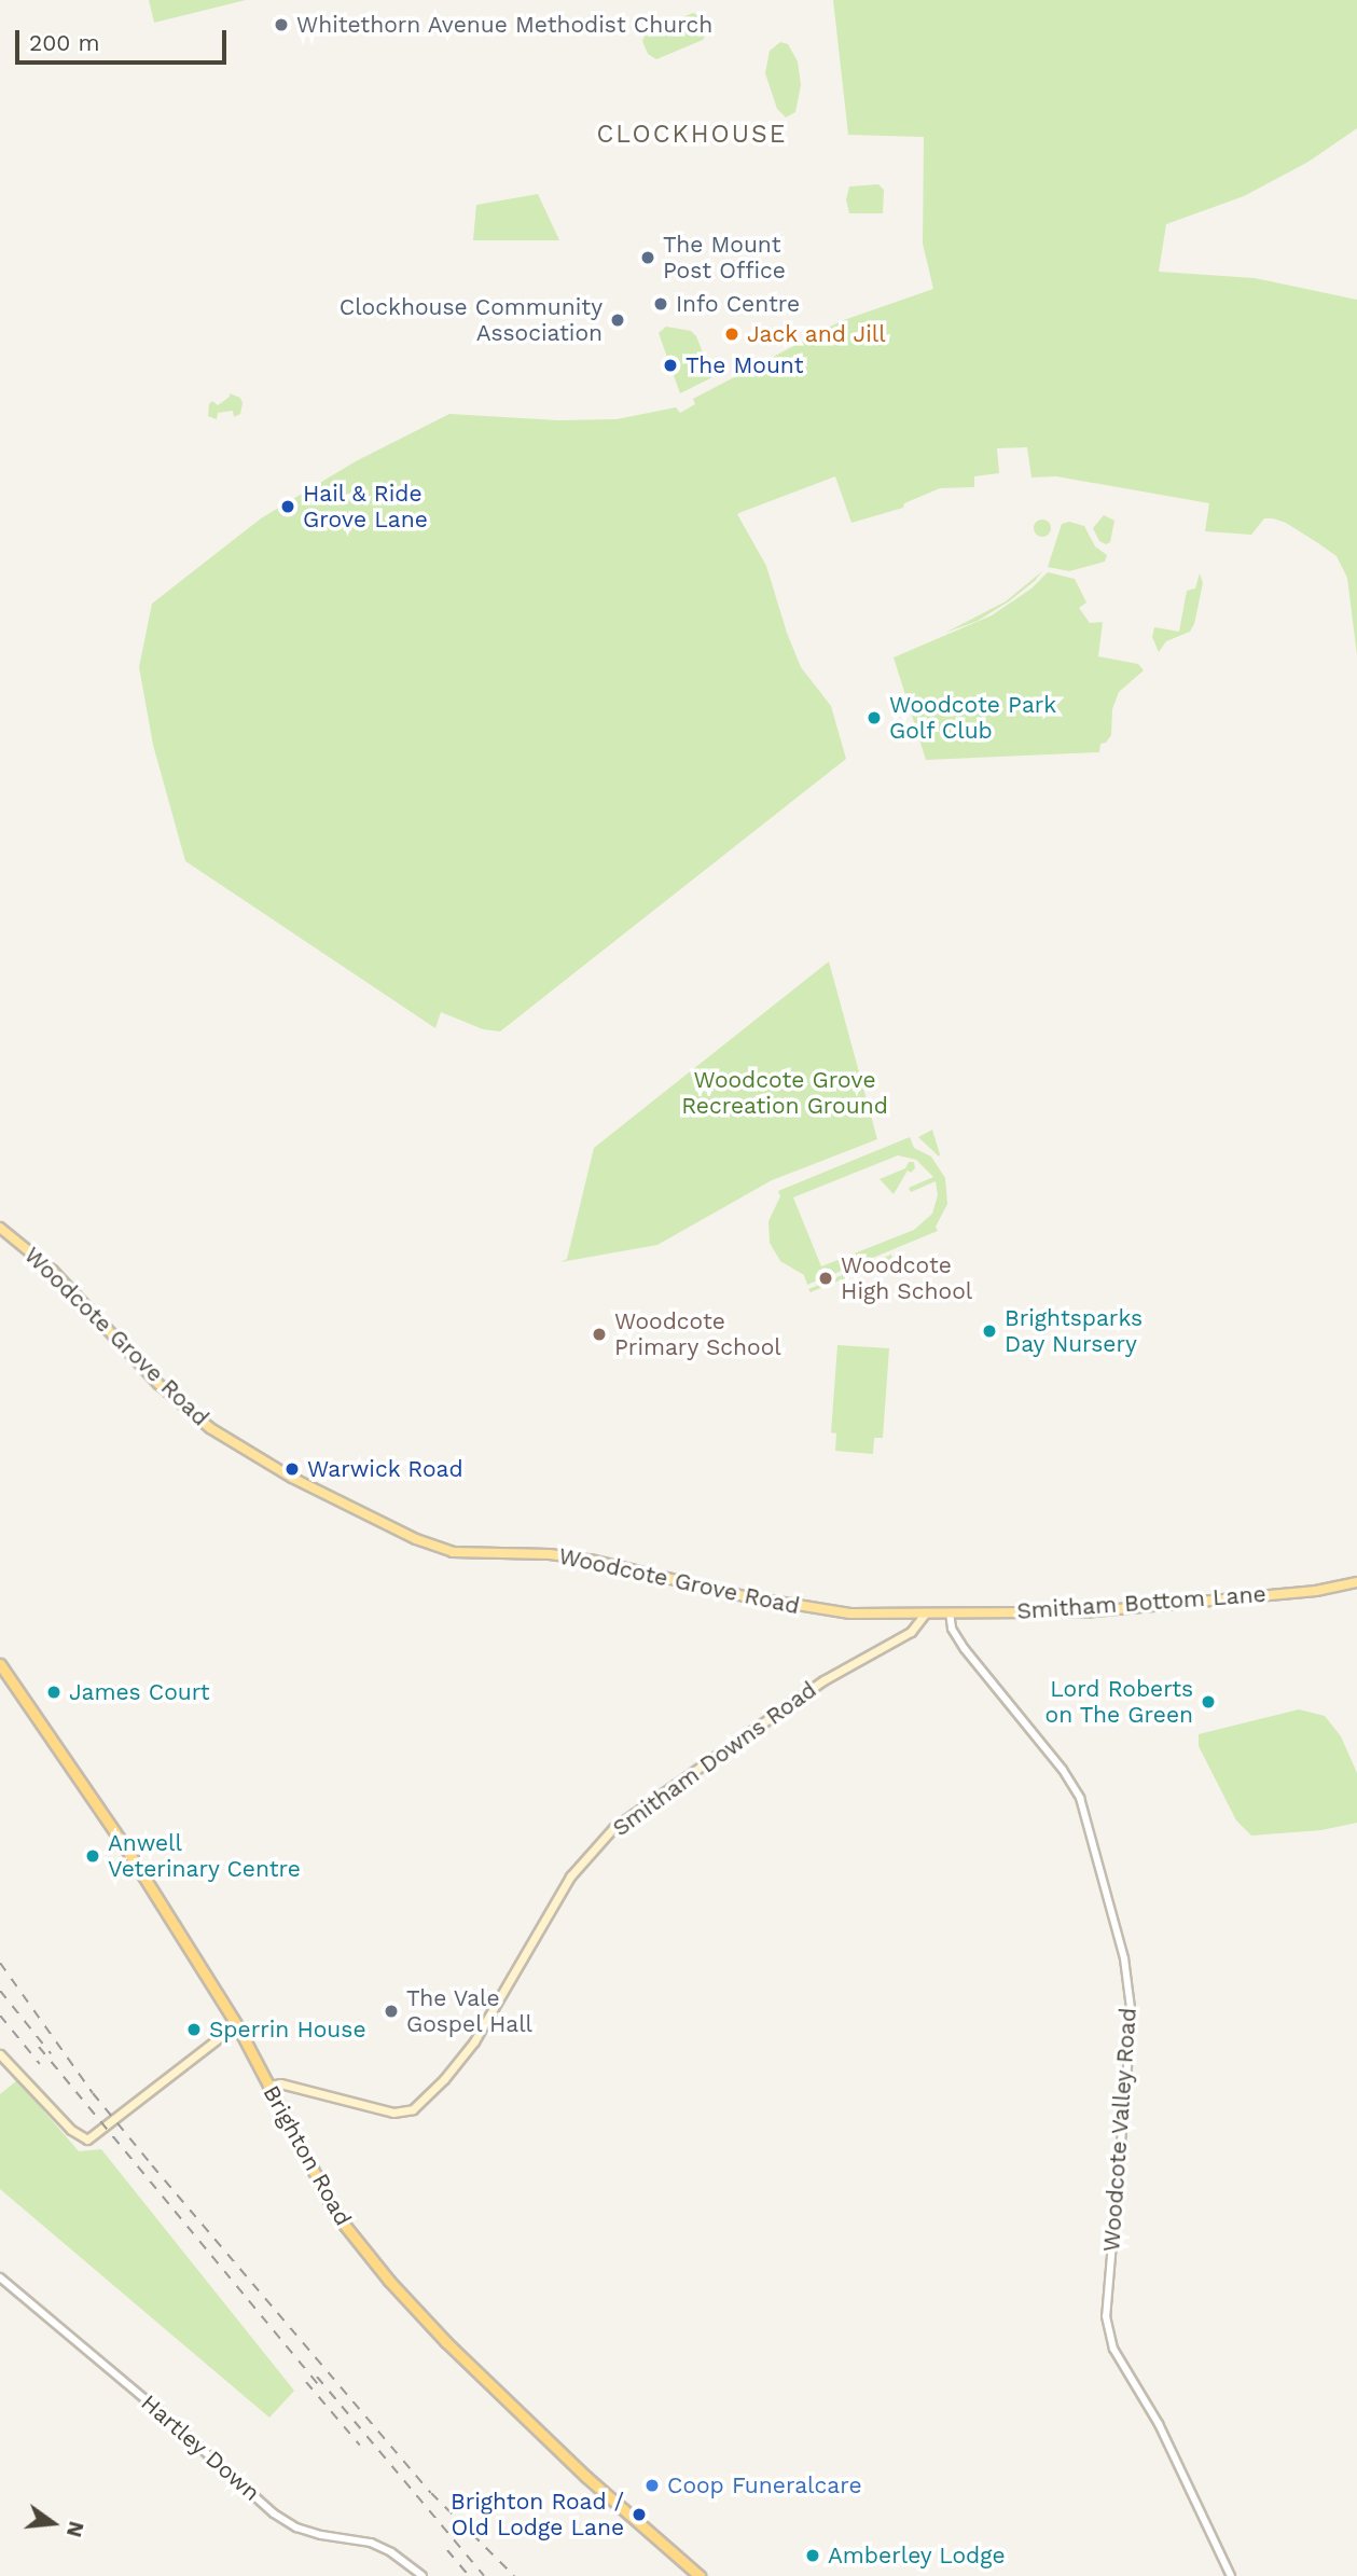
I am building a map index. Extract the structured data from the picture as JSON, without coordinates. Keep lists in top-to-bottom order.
{
  "streets": {
    "highway": ["Brighton Road"],
    "main road": ["Woodcote Grove Road", "Smitham Bottom Lane", "Smitham Downs Road"],
    "street": ["Woodcote Valley Road", "Hartley Down"]
  },
  "crossings": [
    ["Woodcote Grove Road", "Smitham Bottom Lane"],
    ["Woodcote Grove Road", "Smitham Downs Road"],
    ["Smitham Bottom Lane", "Smitham Downs Road"],
    ["Smitham Bottom Lane", "Woodcote Valley Road"],
    ["Smitham Downs Road", "Brighton Road"]
  ],
  "districts": ["CLOCKHOUSE"],
  "parks": ["Woodcote Grove Recreation Ground"],
  "places": [
    "Whitethorn Avenue Methodist Church",
    "The Mount Post Office",
    "Info Centre",
    "Clockhouse Community Association",
    "Jack and Jill",
    "The Mount",
    "Hail & Ride Grove Lane",
    "Woodcote Park Golf Club",
    "Woodcote High School",
    "Brightsparks Day Nursery",
    "Woodcote Primary School",
    "Warwick Road",
    "James Court",
    "Lord Roberts on The Green",
    "Anwell Veterinary Centre",
    "The Vale Gospel Hall",
    "Sperrin House",
    "Coop Funeralcare",
    "Brighton Road / Old Lodge Lane",
    "Amberley Lodge"
  ],
  "scale_bar": "200 m",
  "north": "right"
}
